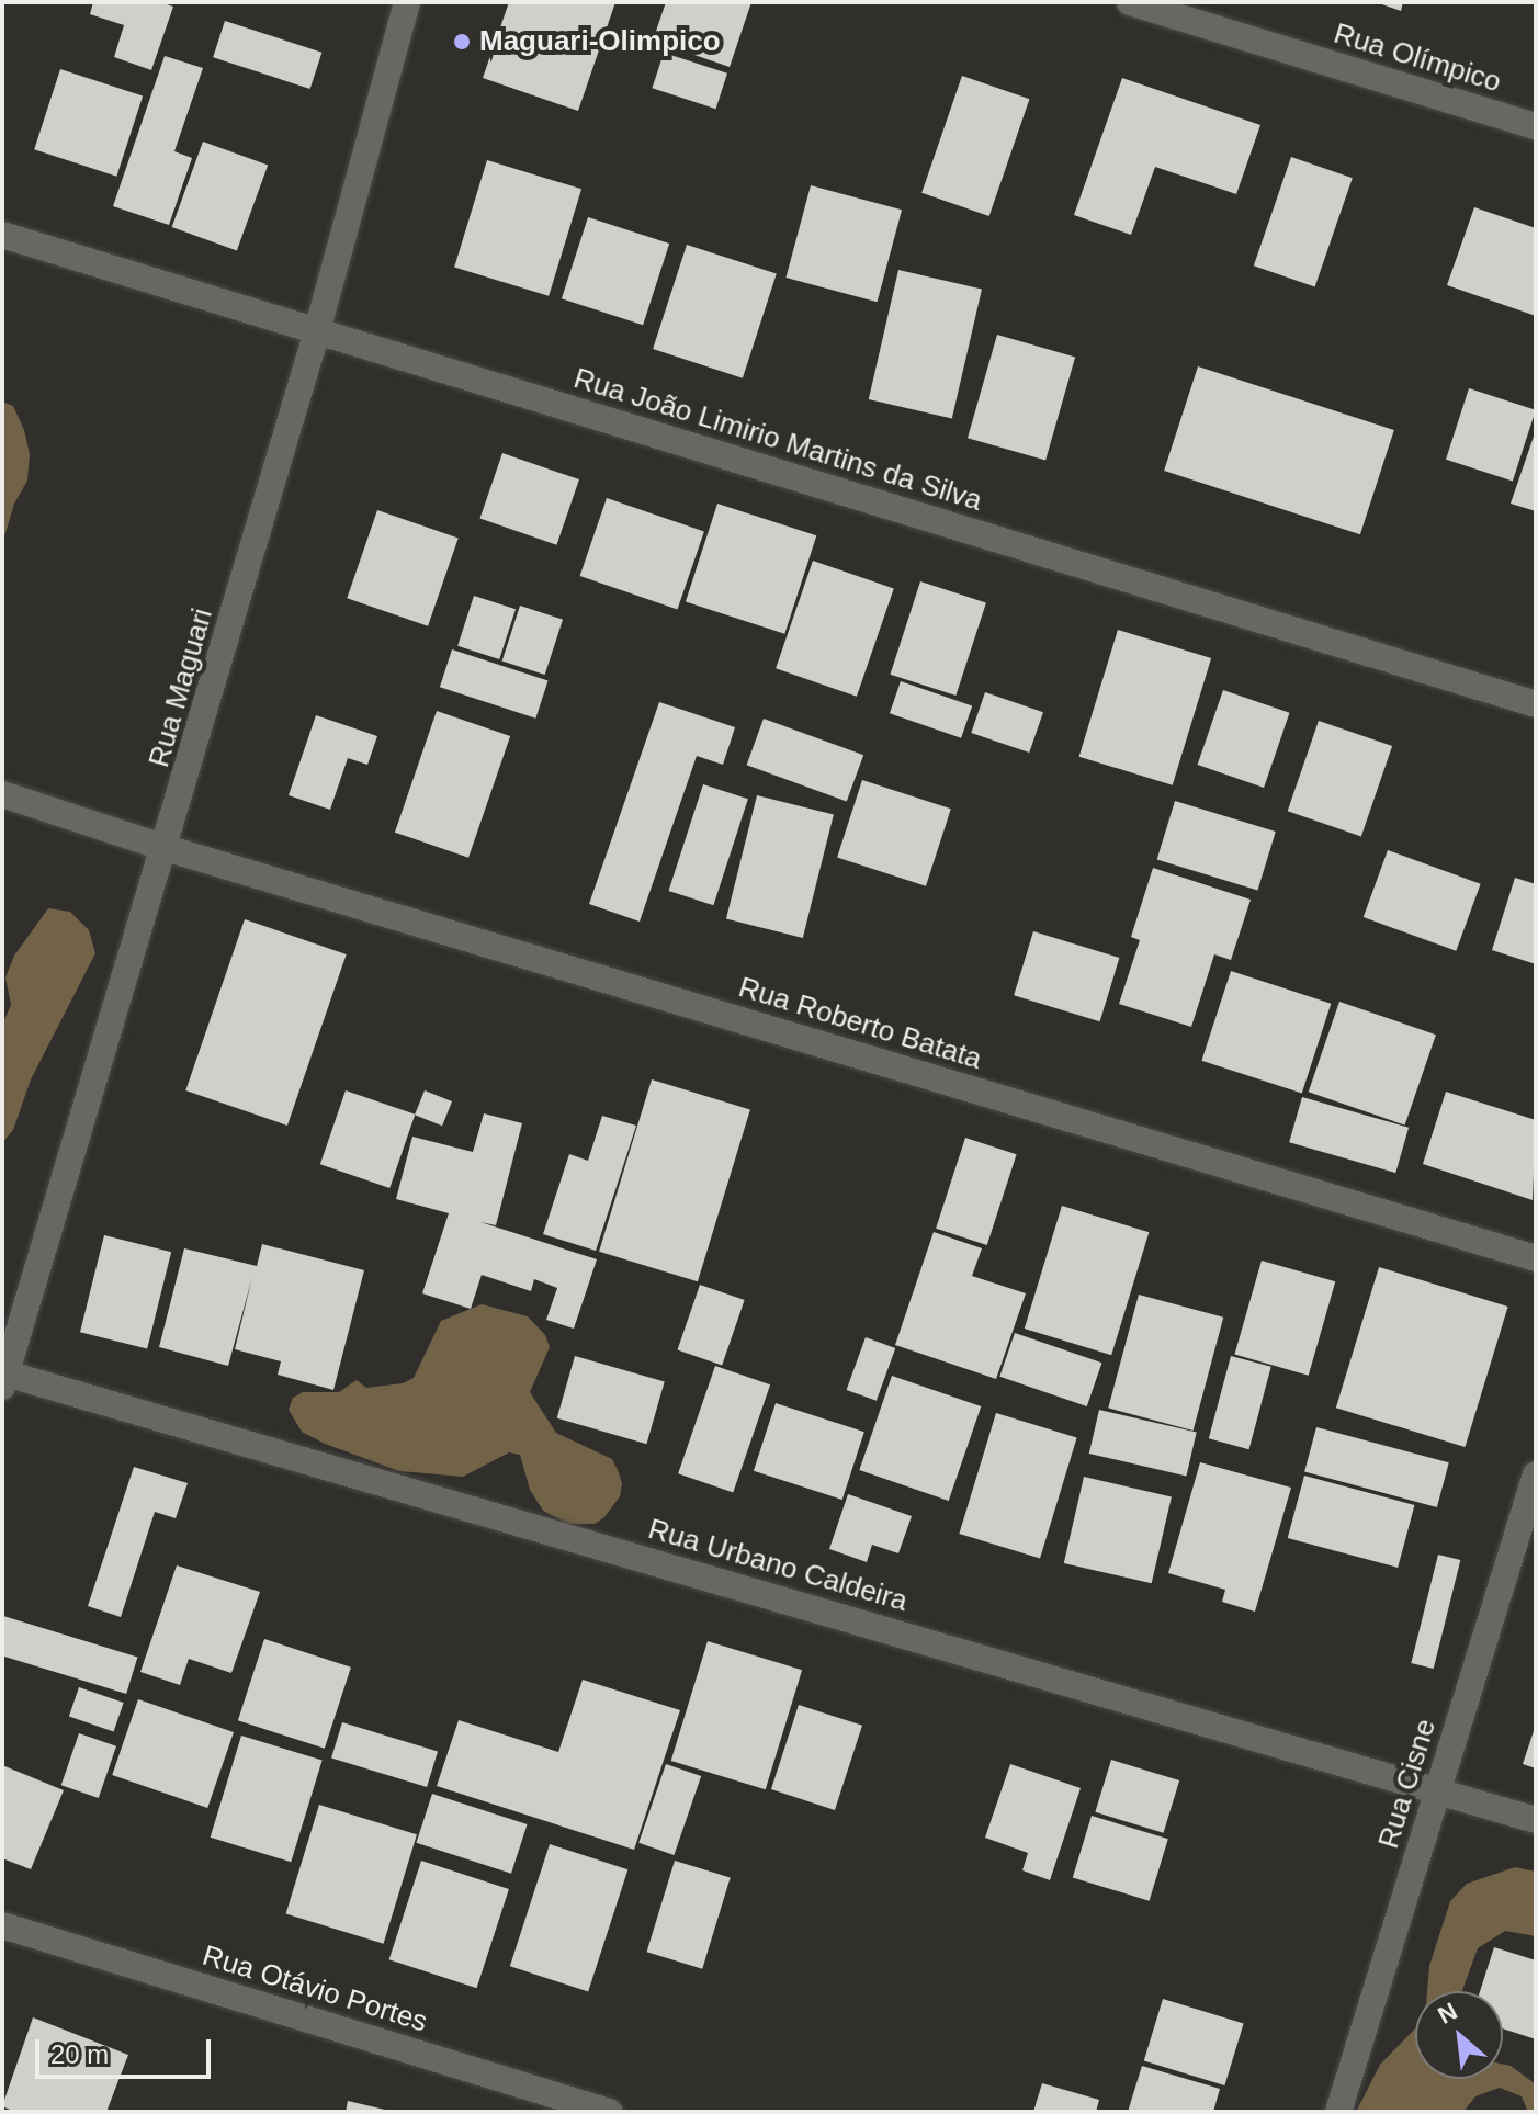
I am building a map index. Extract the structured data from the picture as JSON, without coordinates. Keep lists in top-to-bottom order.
{
  "streets": {
    "street": [
      "Rua Olímpico",
      "Rua João Limirio Martins da Silva",
      "Rua Maguari",
      "Rua Roberto Batata",
      "Rua Urbano Caldeira",
      "Rua Cisne",
      "Rua Otávio Portes"
    ]
  },
  "crossings": [
    ["Rua João Limirio Martins da Silva", "Rua Maguari"],
    ["Rua Maguari", "Rua Roberto Batata"],
    ["Rua Maguari", "Rua Urbano Caldeira"],
    ["Rua Urbano Caldeira", "Rua Cisne"]
  ],
  "places": ["Maguari-Olimpico"],
  "scale_bar": "20 m",
  "north": "top left"
}
